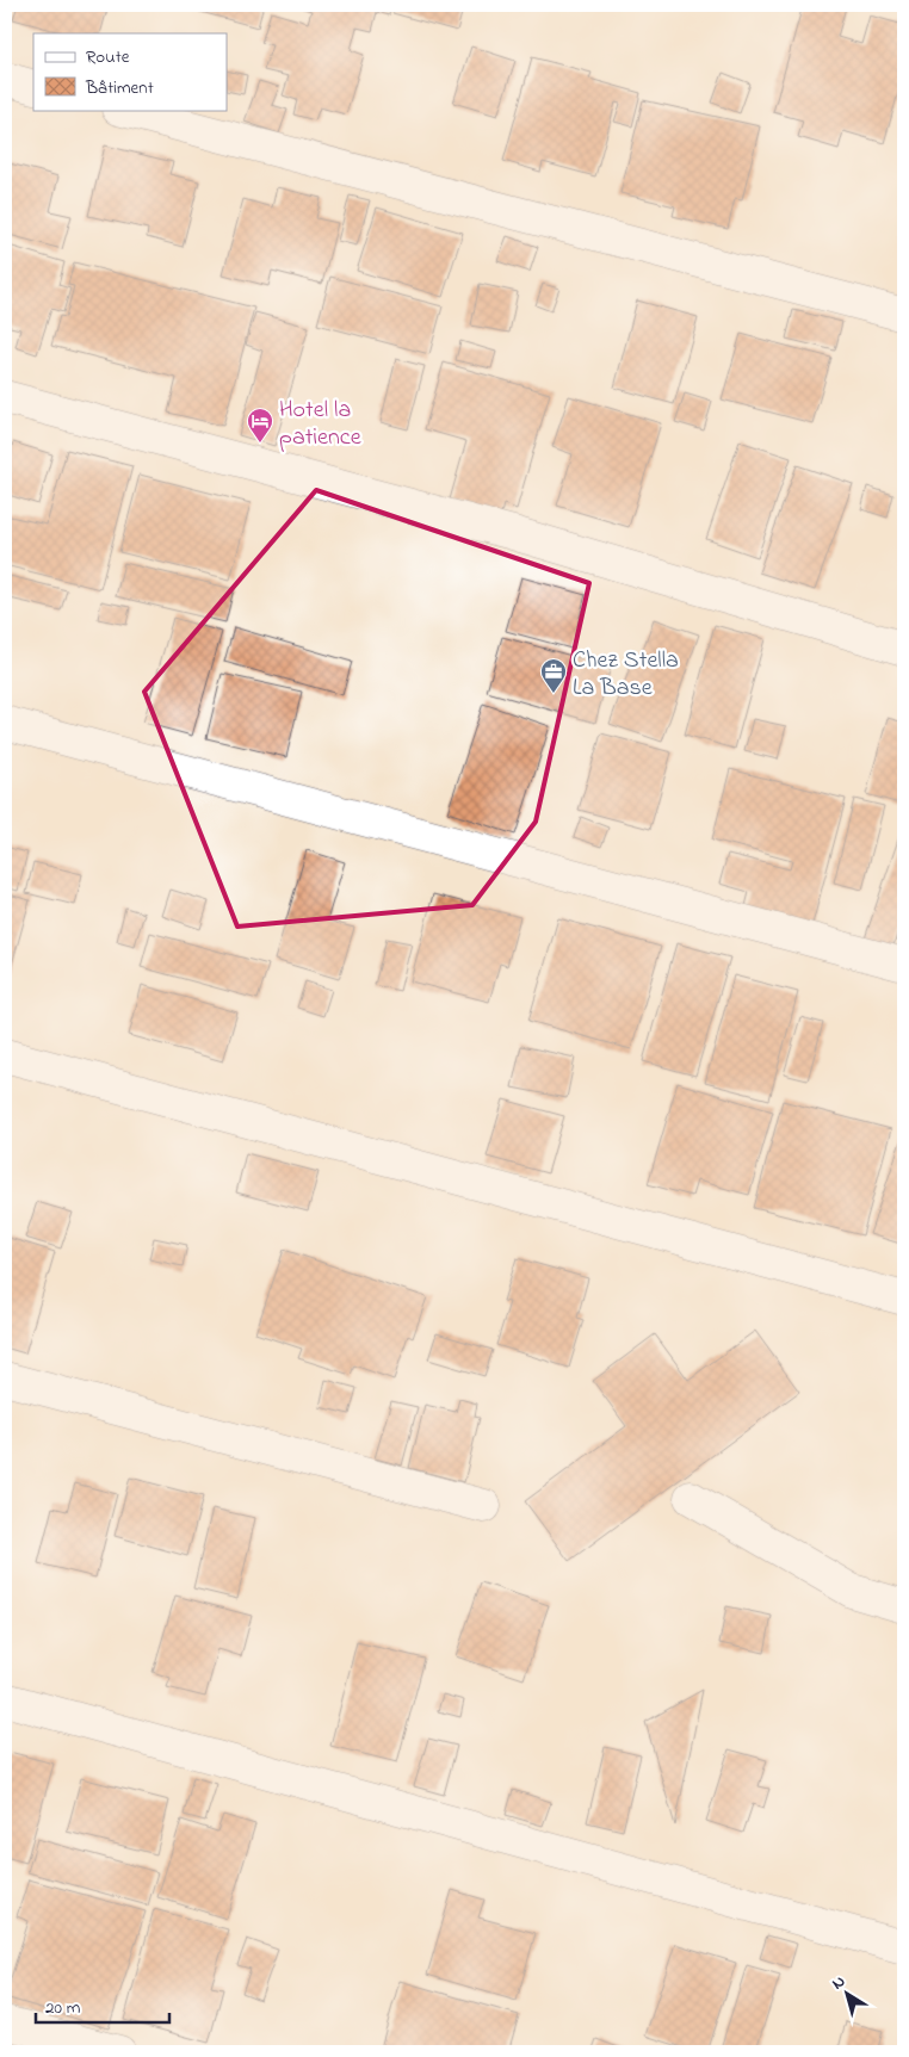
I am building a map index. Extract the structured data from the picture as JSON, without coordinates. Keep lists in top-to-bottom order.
{
  "places": {
    "hotel": ["Hotel la patience"],
    "office": ["Chez Stella La Base"]
  },
  "legend": ["Route", "Bâtiment"],
  "scale_bar": "20 m",
  "north": "top left"
}
